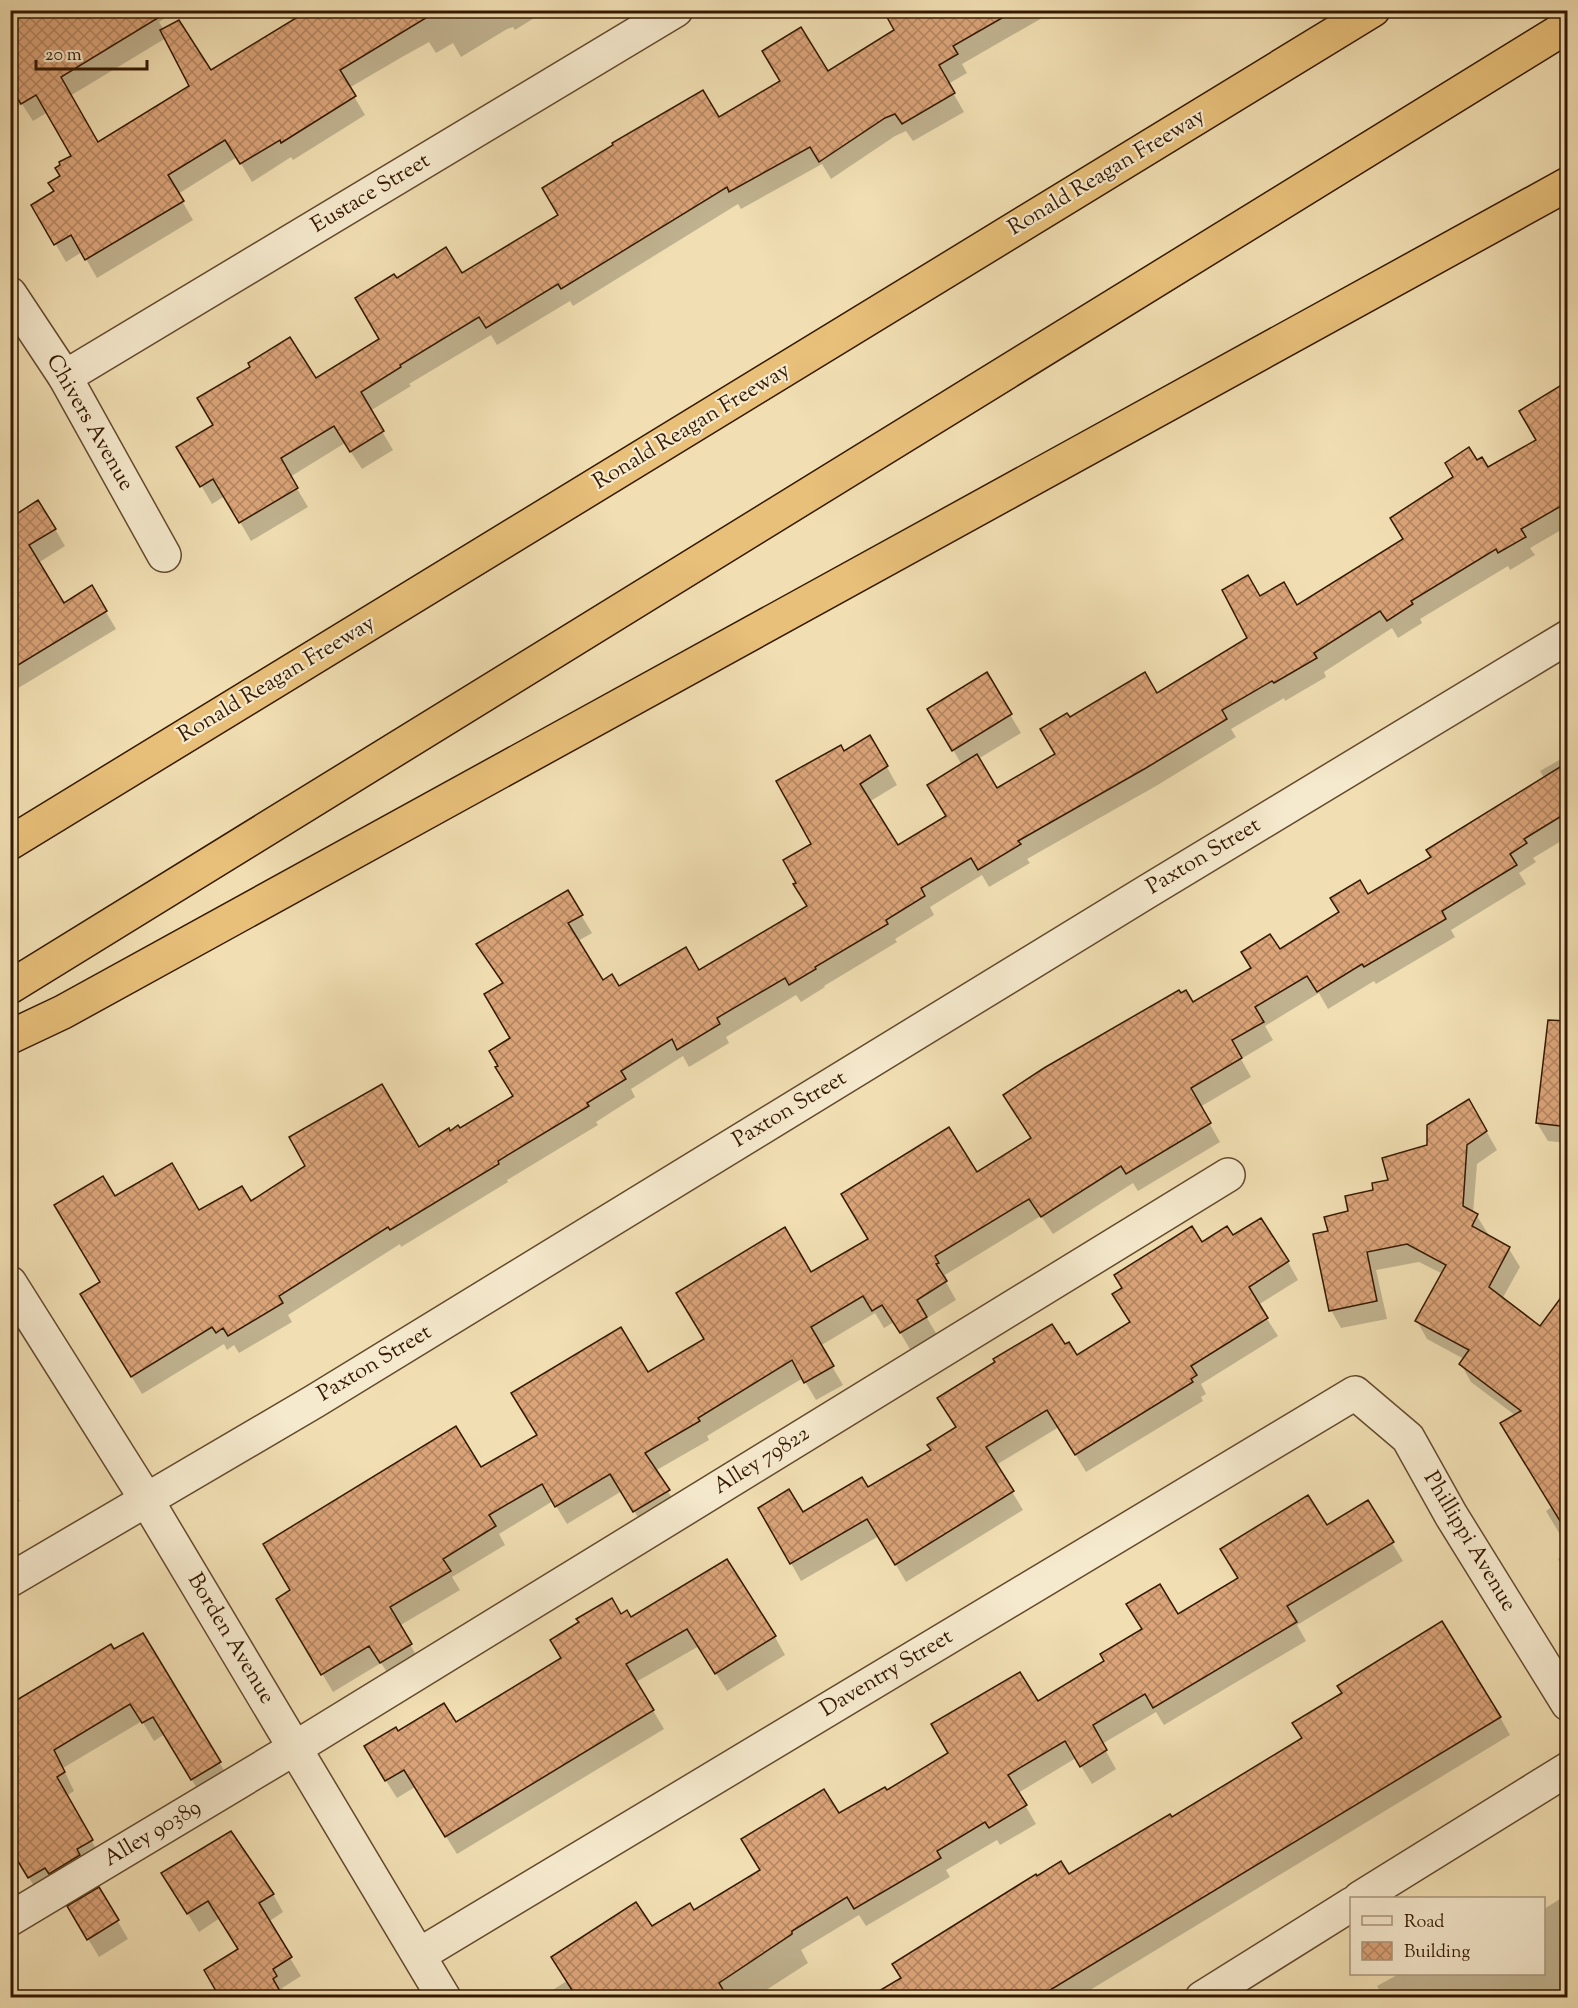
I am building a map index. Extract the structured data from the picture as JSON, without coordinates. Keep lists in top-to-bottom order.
{
  "streets": {
    "highway": ["Ronald Reagan Freeway"],
    "street": [
      "Eustace Street",
      "Chivers Avenue",
      "Paxton Street",
      "Alley 79822",
      "Phillippi Avenue",
      "Borden Avenue",
      "Daventry Street",
      "Alley 90389"
    ]
  },
  "crossings": [
    ["Eustace Street", "Chivers Avenue"],
    ["Paxton Street", "Borden Avenue"],
    ["Alley 79822", "Borden Avenue"],
    ["Alley 79822", "Alley 90389"],
    ["Phillippi Avenue", "Daventry Street"],
    ["Borden Avenue", "Daventry Street"],
    ["Borden Avenue", "Alley 90389"]
  ],
  "legend": ["Road", "Building"],
  "scale_bar": "20 m"
}
